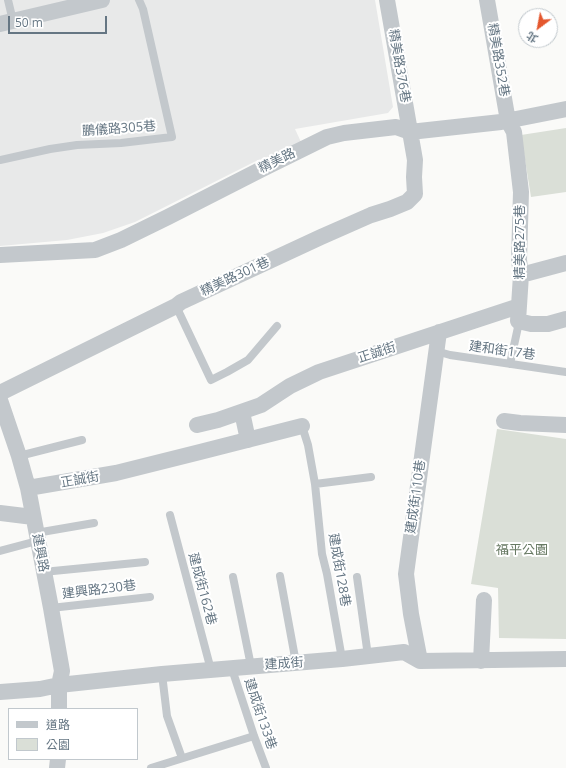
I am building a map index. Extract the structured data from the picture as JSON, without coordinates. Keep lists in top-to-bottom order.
{
  "streets": {
    "street": [
      "精美路352巷",
      "精美路376巷",
      "精美路",
      "精美路275巷",
      "精美路301巷",
      "正誠街",
      "建成街110巷",
      "建興路",
      "建成街"
    ],
    "lane": [
      "鵬儀路305巷",
      "建和街17巷",
      "建成街128巷",
      "建成街162巷",
      "建興路230巷",
      "建成街133巷"
    ]
  },
  "crossings": [
    ["精美路352巷", "精美路"],
    ["精美路352巷", "精美路275巷"],
    ["精美路376巷", "精美路"],
    ["精美路376巷", "精美路301巷"],
    ["精美路", "精美路275巷"],
    ["精美路", "精美路301巷"],
    ["精美路275巷", "建和街17巷"],
    ["精美路275巷", "正誠街"],
    ["精美路301巷", "建興路"],
    ["建和街17巷", "建成街110巷"],
    ["正誠街", "建成街110巷"],
    ["正誠街", "建興路"],
    ["正誠街", "建成街128巷"],
    ["建成街110巷", "建成街"],
    ["建興路", "建興路230巷"],
    ["建興路", "建成街"],
    ["建成街128巷", "建成街"],
    ["建成街162巷", "建成街"],
    ["建成街", "建成街133巷"]
  ],
  "parks": ["福平公園"],
  "legend": ["道路", "公園"],
  "scale_bar": "50 m",
  "north": "bottom left"
}
